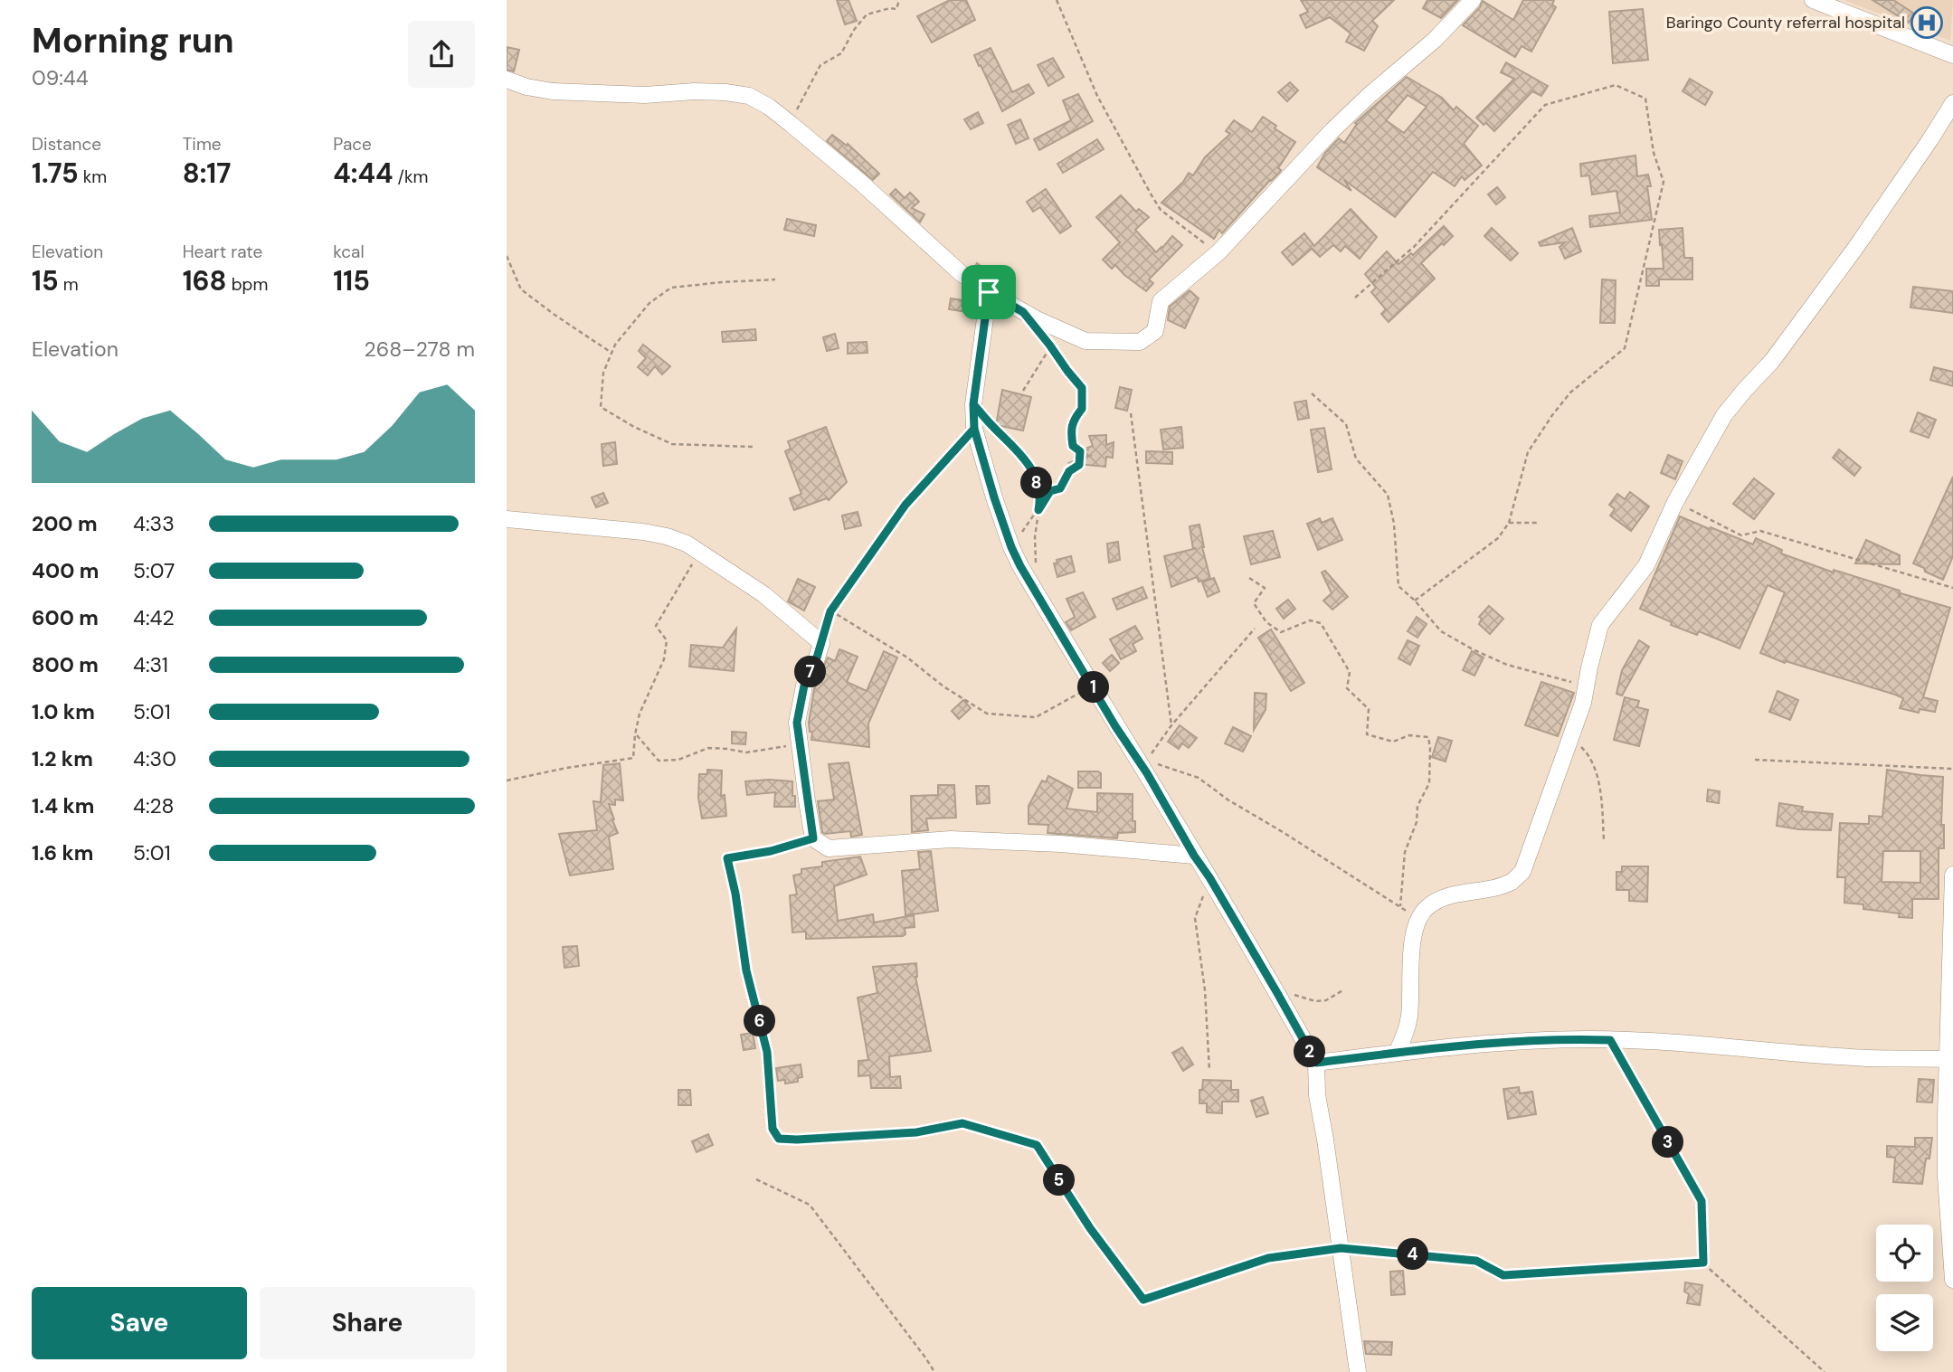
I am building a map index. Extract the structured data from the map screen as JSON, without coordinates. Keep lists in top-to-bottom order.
{
  "places": {
    "hospital": ["Baringo County referral hospital"]
  },
  "page": {
    "heading": ["Morning run", "09:44"],
    "stats": [
      ["Distance", "1.75 km"],
      ["Time", "8:17"],
      ["Pace", "4:44 /km"],
      ["Elevation", "15 m"],
      ["Heart rate", "168 bpm"],
      ["kcal", "115"]
    ],
    "chart": ["Elevation", "268–278 m"],
    "pins": [
      "8",
      "7",
      "1",
      "6",
      "2",
      "3",
      "5",
      "4"
    ],
    "list": [
      {
        "name": "200 m",
        "note": "4:33"
      },
      {
        "name": "400 m",
        "note": "5:07"
      },
      {
        "name": "600 m",
        "note": "4:42"
      },
      {
        "name": "800 m",
        "note": "4:31"
      },
      {
        "name": "1.0 km",
        "note": "5:01"
      },
      {
        "name": "1.2 km",
        "note": "4:30"
      },
      {
        "name": "1.4 km",
        "note": "4:28"
      },
      {
        "name": "1.6 km",
        "note": "5:01"
      }
    ],
    "buttons": ["Save", "Share"]
  }
}
